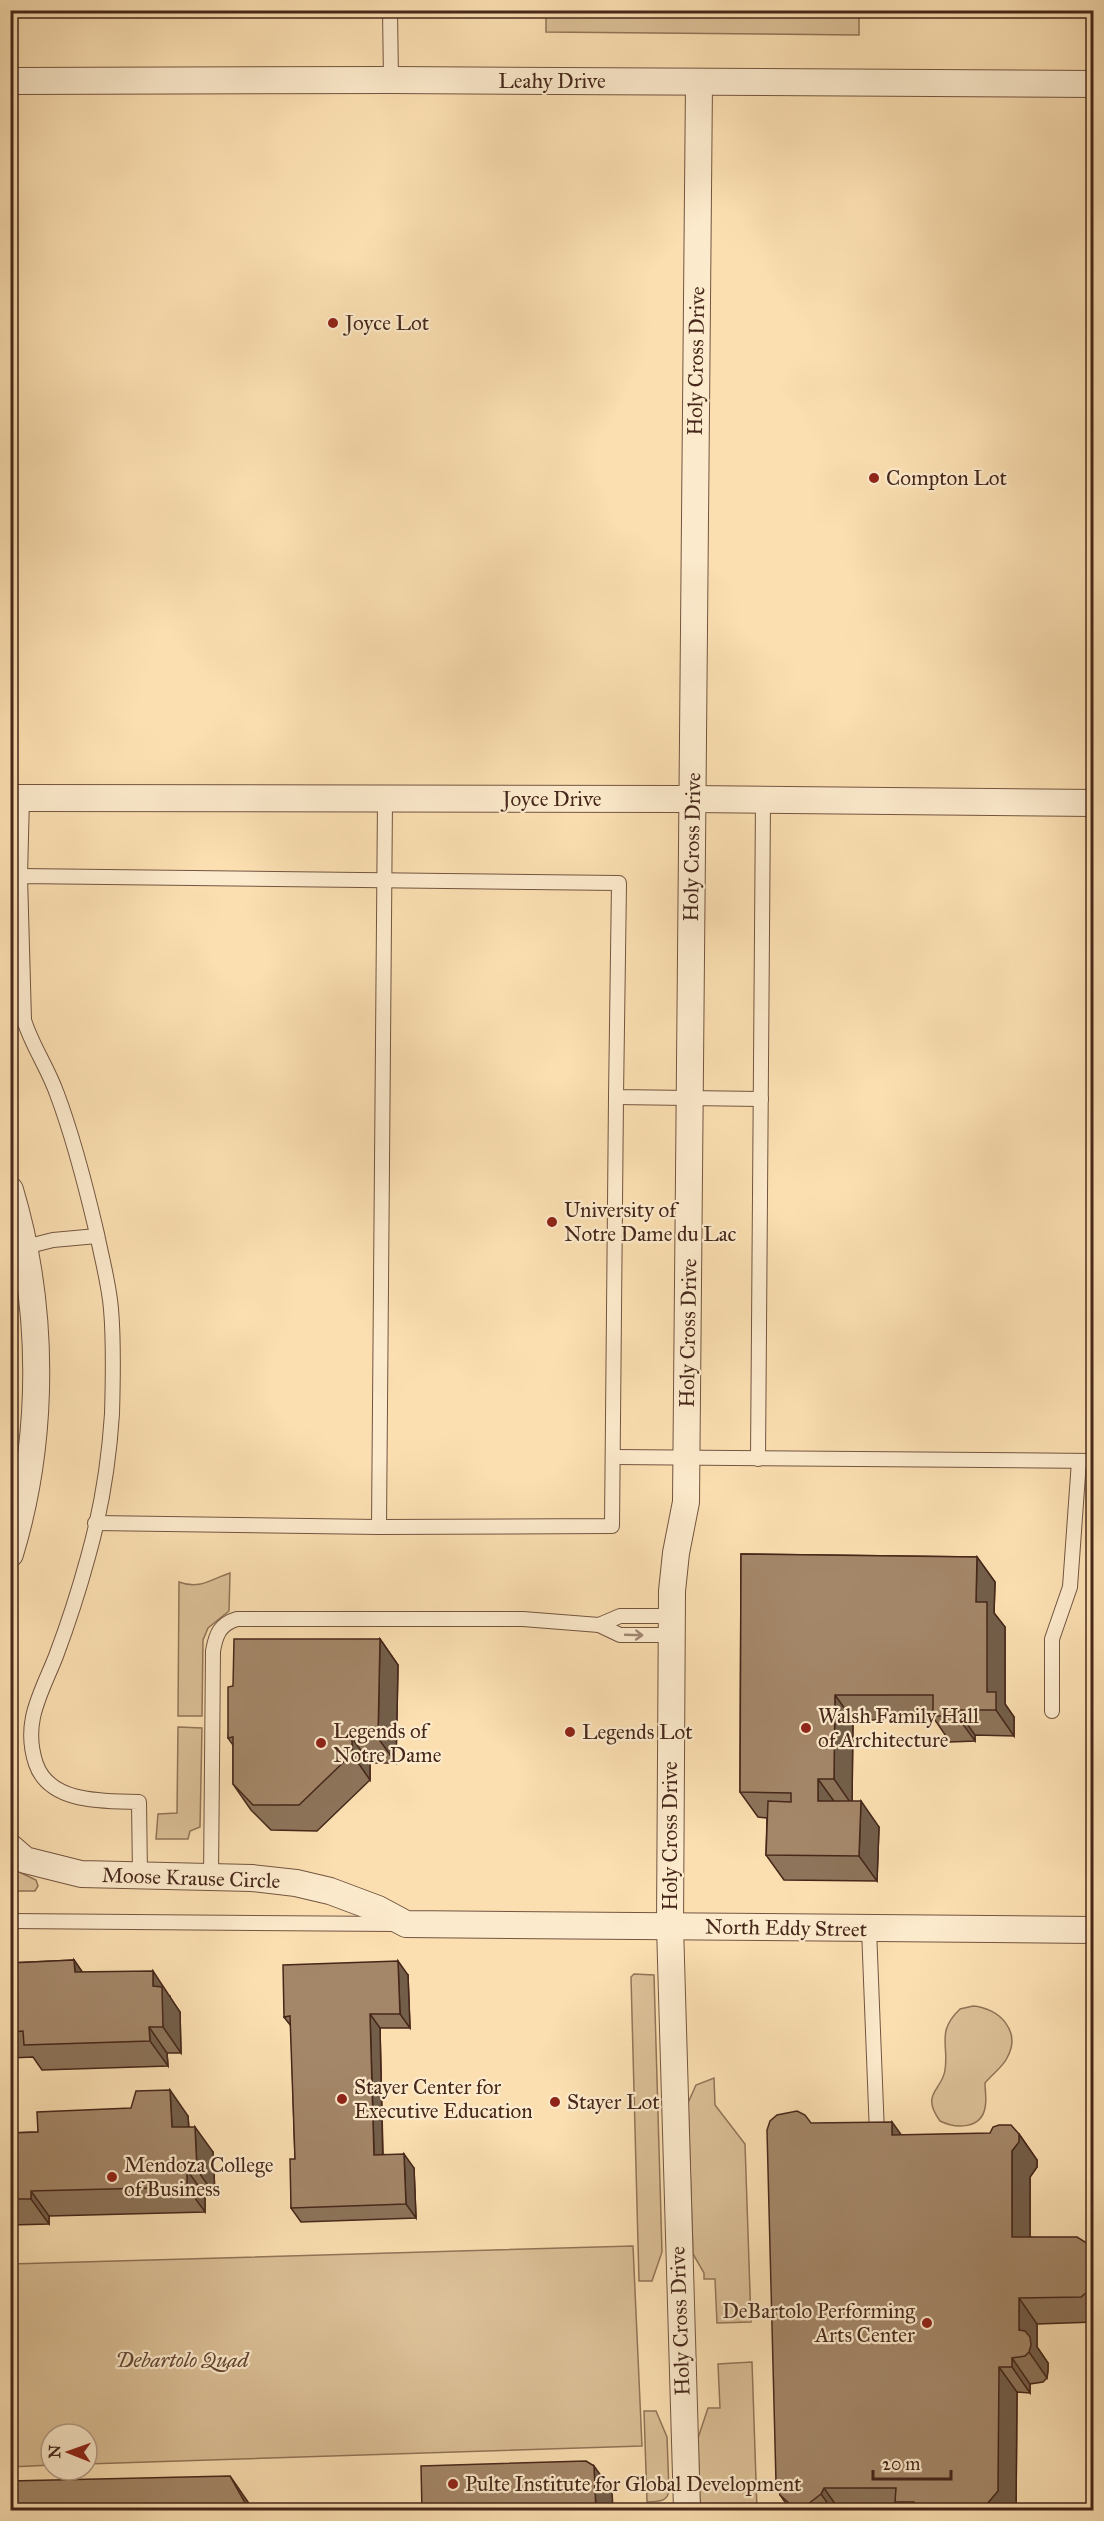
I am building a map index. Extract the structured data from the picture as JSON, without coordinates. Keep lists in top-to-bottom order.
{
  "streets": {
    "street": [
      "Leahy Drive",
      "Holy Cross Drive",
      "Joyce Drive",
      "Moose Krause Circle",
      "North Eddy Street"
    ]
  },
  "crossings": [
    ["Leahy Drive", "Holy Cross Drive"],
    ["Holy Cross Drive", "Joyce Drive"],
    ["Holy Cross Drive", "North Eddy Street"],
    ["Moose Krause Circle", "North Eddy Street"]
  ],
  "parks": ["Debartolo Quad"],
  "places": [
    "Joyce Lot",
    "Compton Lot",
    "University of Notre Dame du Lac",
    "Walsh Family Hall of Architecture",
    "Legends Lot",
    "Legends of Notre Dame",
    "Stayer Center for Executive Education",
    "Stayer Lot",
    "Mendoza College of Business",
    "DeBartolo Performing Arts Center",
    "Pulte Institute for Global Development"
  ],
  "scale_bar": "20 m",
  "north": "left"
}
